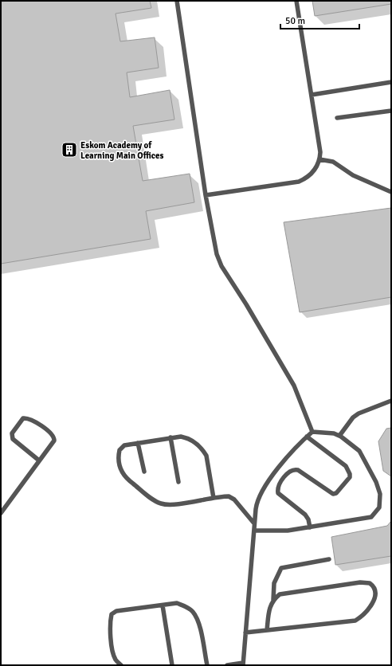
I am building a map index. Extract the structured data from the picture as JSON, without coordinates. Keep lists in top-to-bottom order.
{
  "places": {
    "building": ["Eskom Academy of Learning Main Offices"]
  },
  "scale_bar": "50 m"
}
